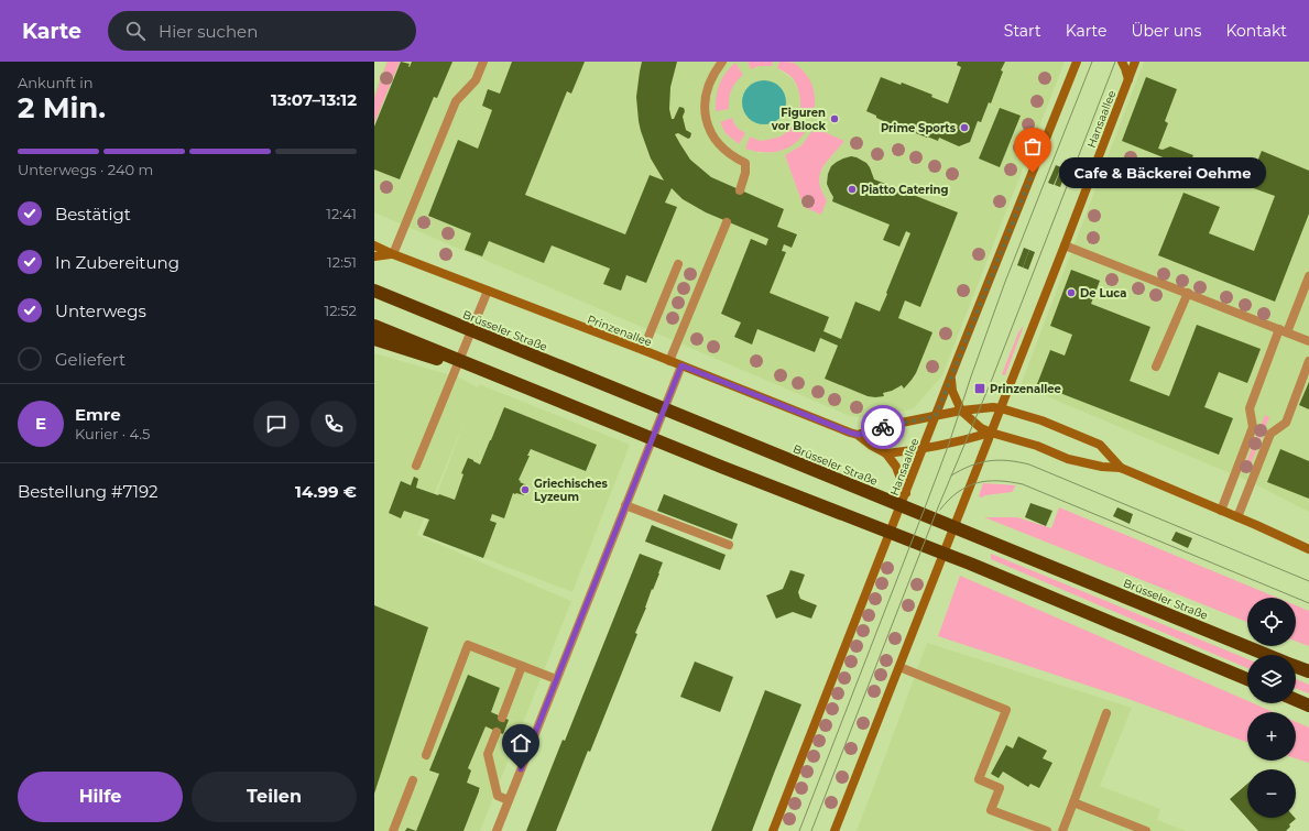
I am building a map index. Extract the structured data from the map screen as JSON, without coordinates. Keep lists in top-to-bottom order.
{
  "streets": {
    "highway": ["Brüsseler Straße"],
    "street": ["Hansaallee", "Prinzenallee"]
  },
  "crossings": [
    ["Hansaallee", "Prinzenallee"]
  ],
  "places": {
    "other": [
      "Figuren vor Block",
      "Prime Sports",
      "Cafe & Bäckerei Oehme",
      "Piatto Catering",
      "De Luca",
      "Griechisches Lyzeum"
    ],
    "transit": ["Prinzenallee"]
  },
  "page": {
    "header": "Karte",
    "search": "Hier suchen",
    "nav": [
      "Start",
      "Karte",
      "Über uns",
      "Kontakt"
    ],
    "heading": ["2 Min.", "Ankunft in", "13:07–13:12"],
    "panel": [
      "Emre",
      "Kurier · 4.5",
      "Bestellung #7192",
      "14.99 €"
    ],
    "bar": "Unterwegs · 240 m",
    "bubble": "Cafe & Bäckerei Oehme",
    "list": [
      ["Bestätigt", "12:41"],
      ["In Zubereitung", "12:51"],
      ["Unterwegs", "12:52"],
      "Geliefert"
    ],
    "round": "E",
    "map_buttons": ["+", "−"],
    "buttons": ["Hilfe", "Teilen"]
  }
}
